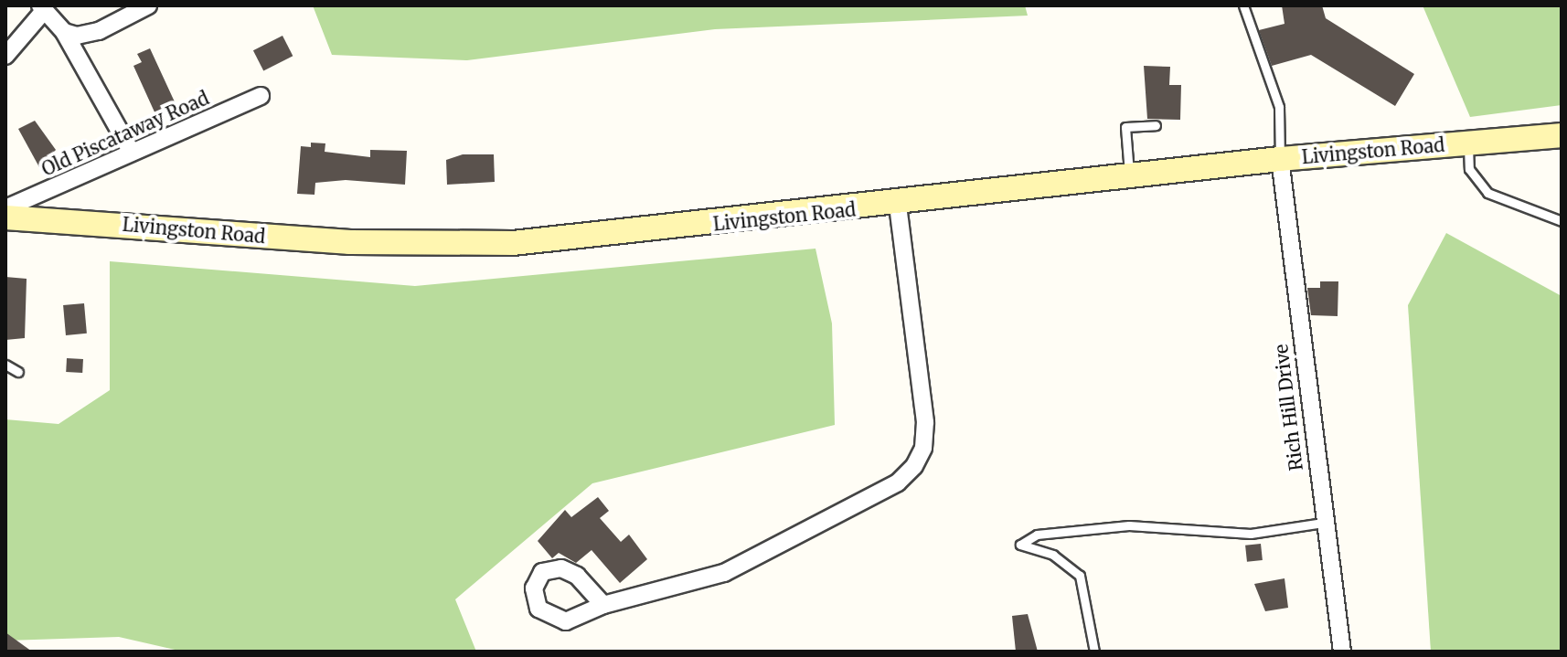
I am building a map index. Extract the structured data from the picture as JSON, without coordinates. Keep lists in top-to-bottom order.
{
  "streets": {
    "main road": ["Livingston Road"],
    "street": ["Old Piscataway Road", "Rich Hill Drive"]
  },
  "crossings": [
    ["Livingston Road", "Rich Hill Drive"]
  ]
}
